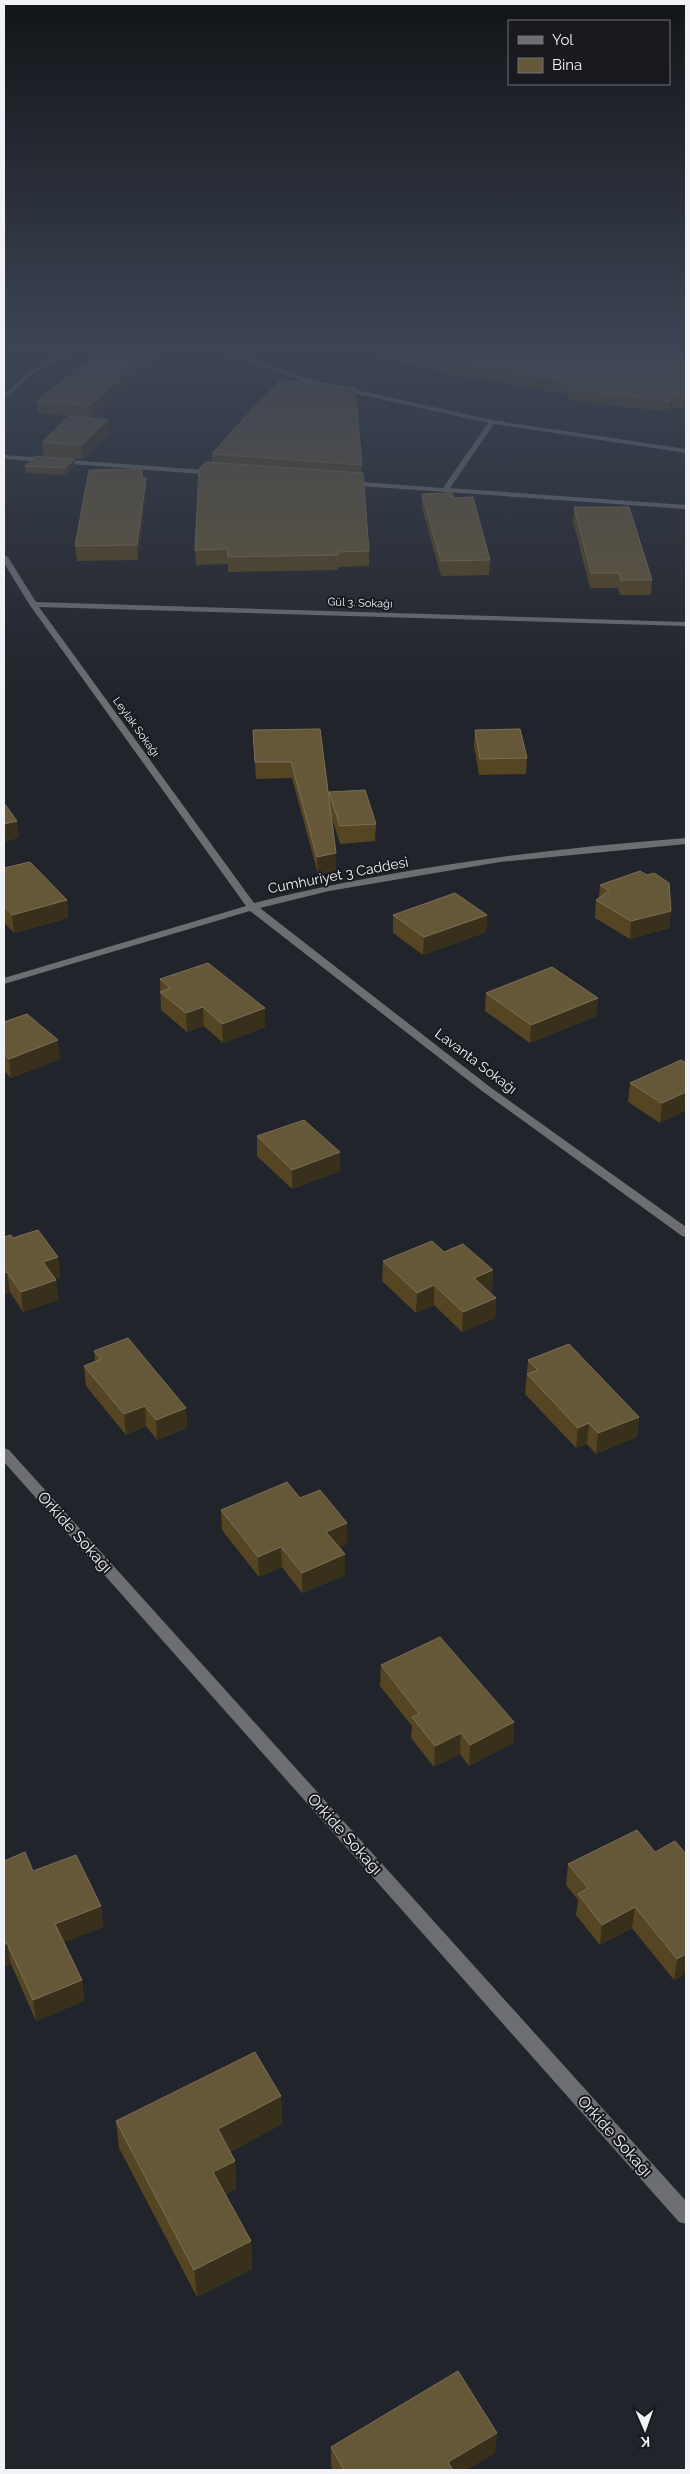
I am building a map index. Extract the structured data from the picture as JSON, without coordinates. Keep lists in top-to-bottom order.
{
  "streets": {
    "street": [
      "Gül 3. Sokağı",
      "Leylak Sokağı",
      "Cumhuriyet 3 Caddesi",
      "Lavanta Sokağı",
      "Orkide Sokağı"
    ]
  },
  "crossings": [
    ["Gül 3. Sokağı", "Leylak Sokağı"],
    ["Leylak Sokağı", "Cumhuriyet 3 Caddesi"],
    ["Leylak Sokağı", "Lavanta Sokağı"],
    ["Cumhuriyet 3 Caddesi", "Lavanta Sokağı"]
  ],
  "legend": ["Yol", "Bina"],
  "north": "bottom"
}
